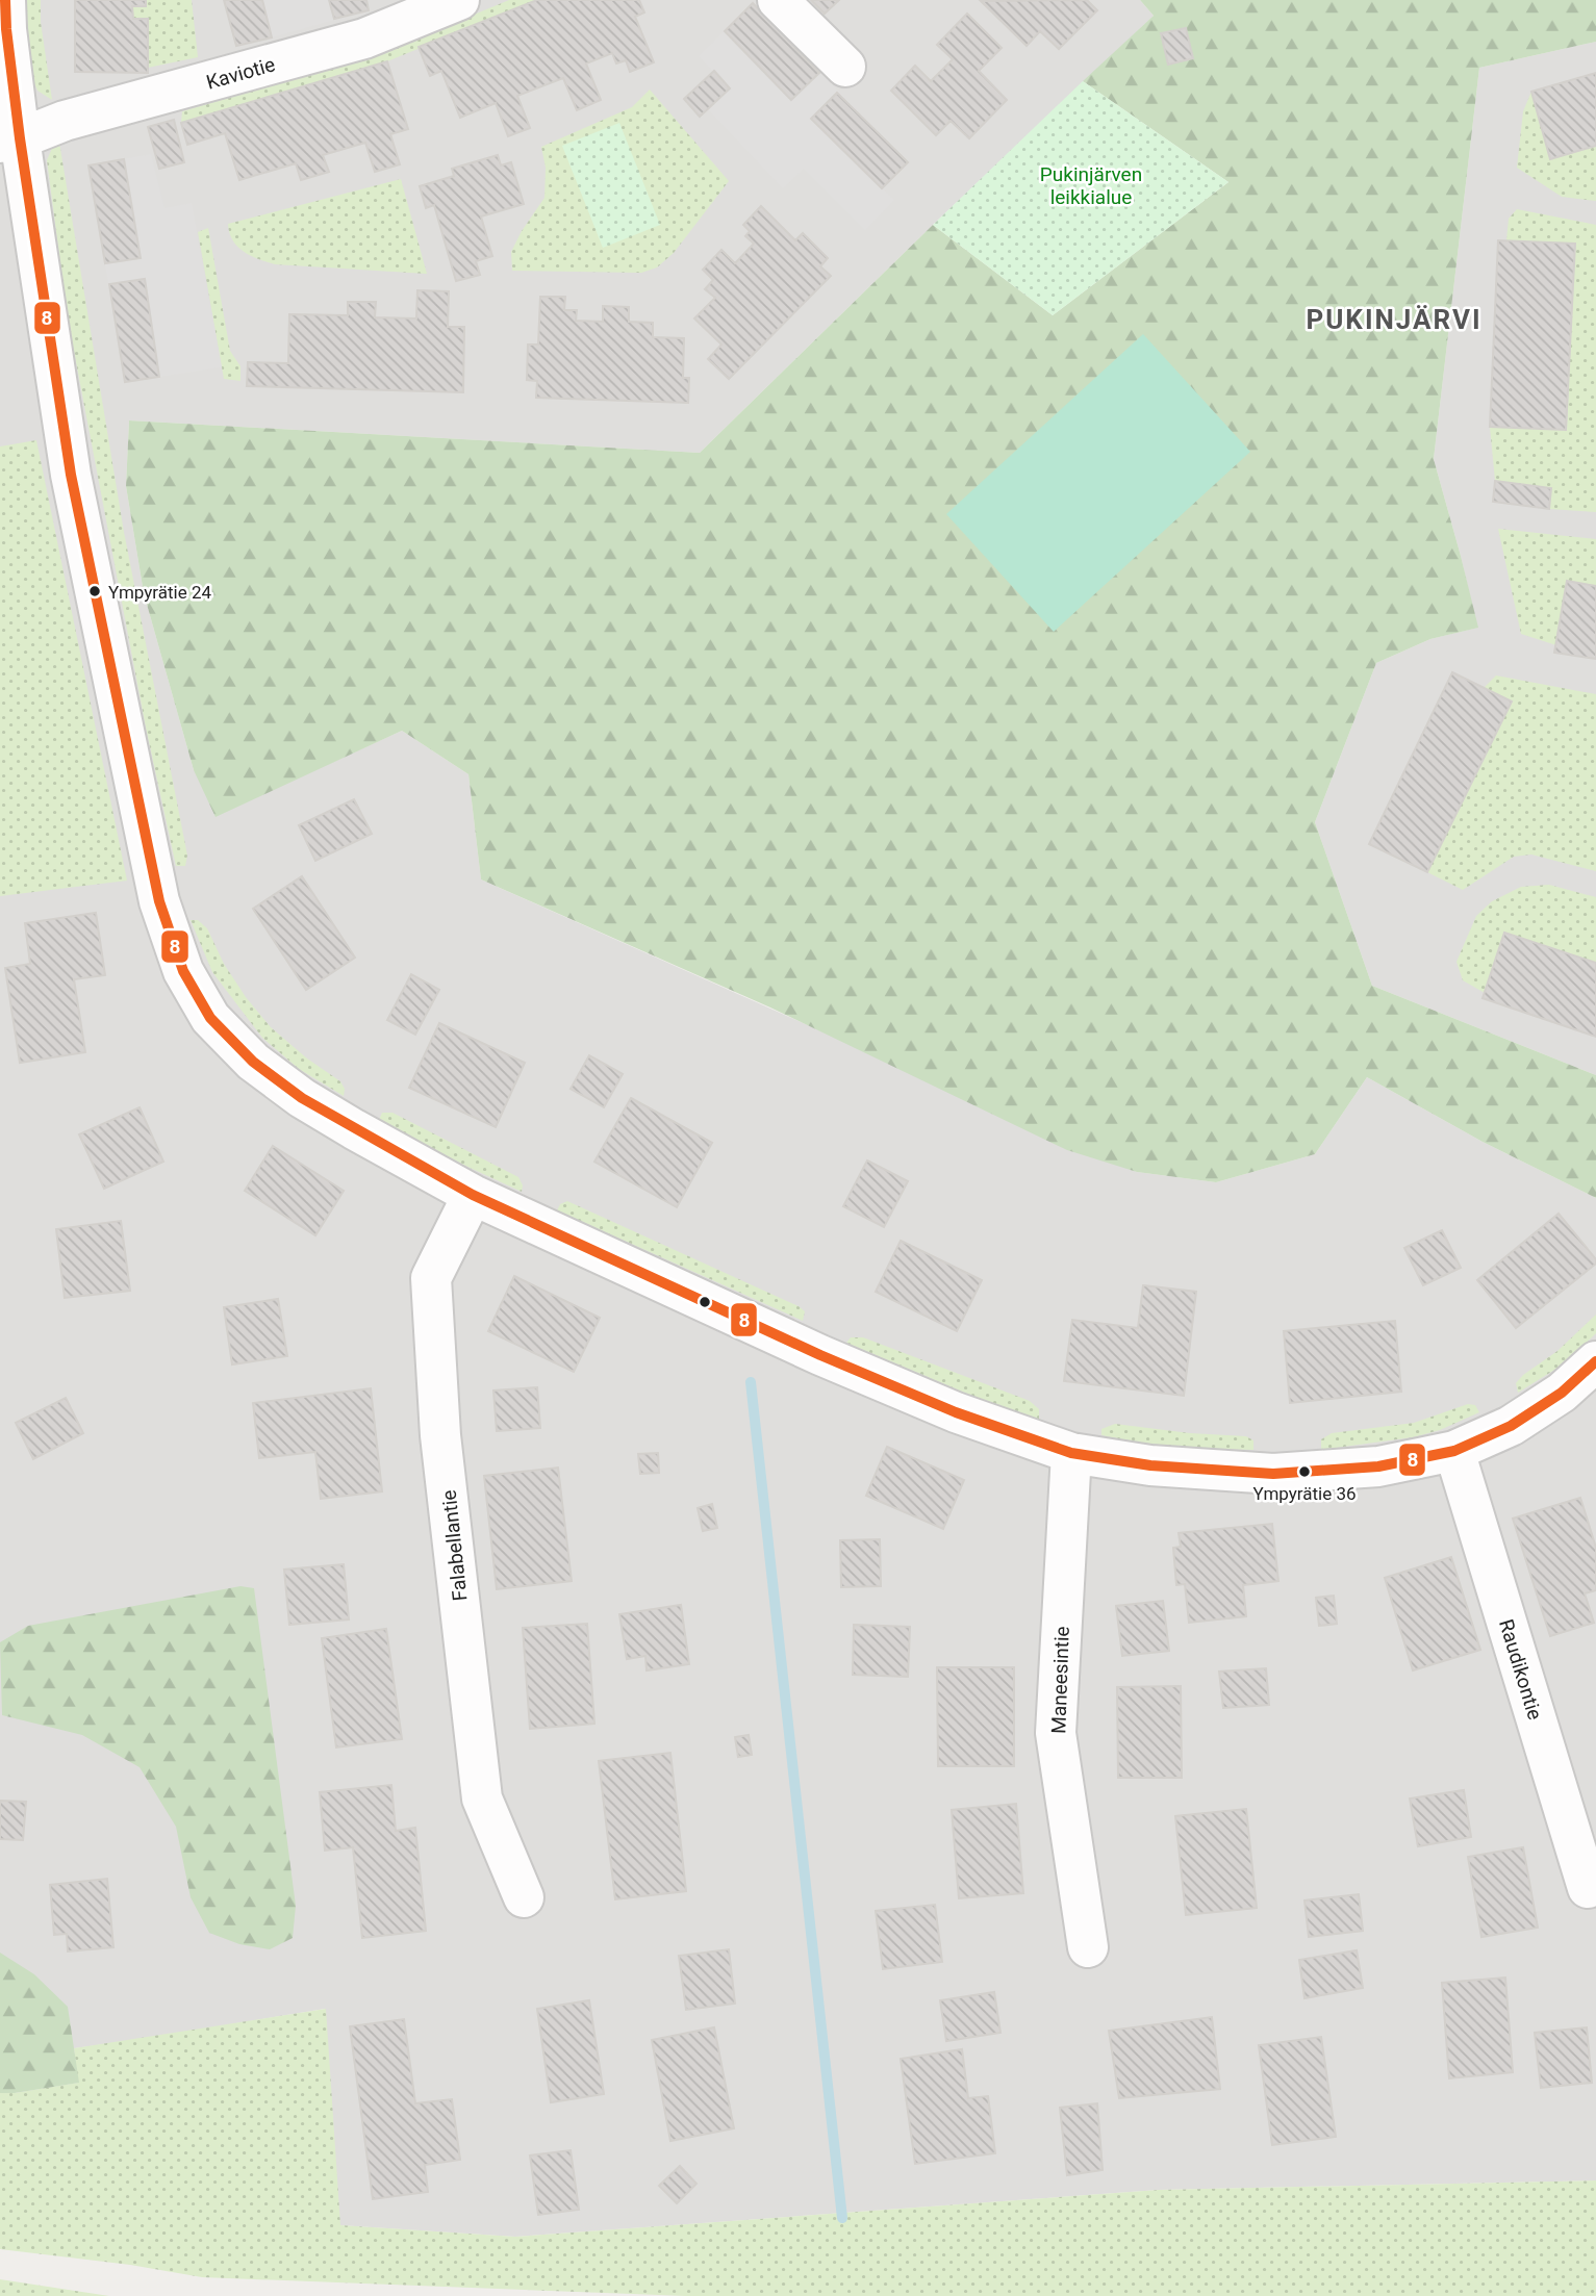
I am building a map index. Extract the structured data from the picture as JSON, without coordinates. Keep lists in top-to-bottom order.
{
  "streets": {
    "street": [
      "Kaviotie",
      "Falabellantie",
      "Raudikontie",
      "Maneesintie"
    ]
  },
  "districts": ["PUKINJÄRVI"],
  "parks": ["Pukinjärven leikkialue"],
  "places": ["Ympyrätie 24", "Ympyrätie 36"],
  "lines": ["transit line 8"]
}
